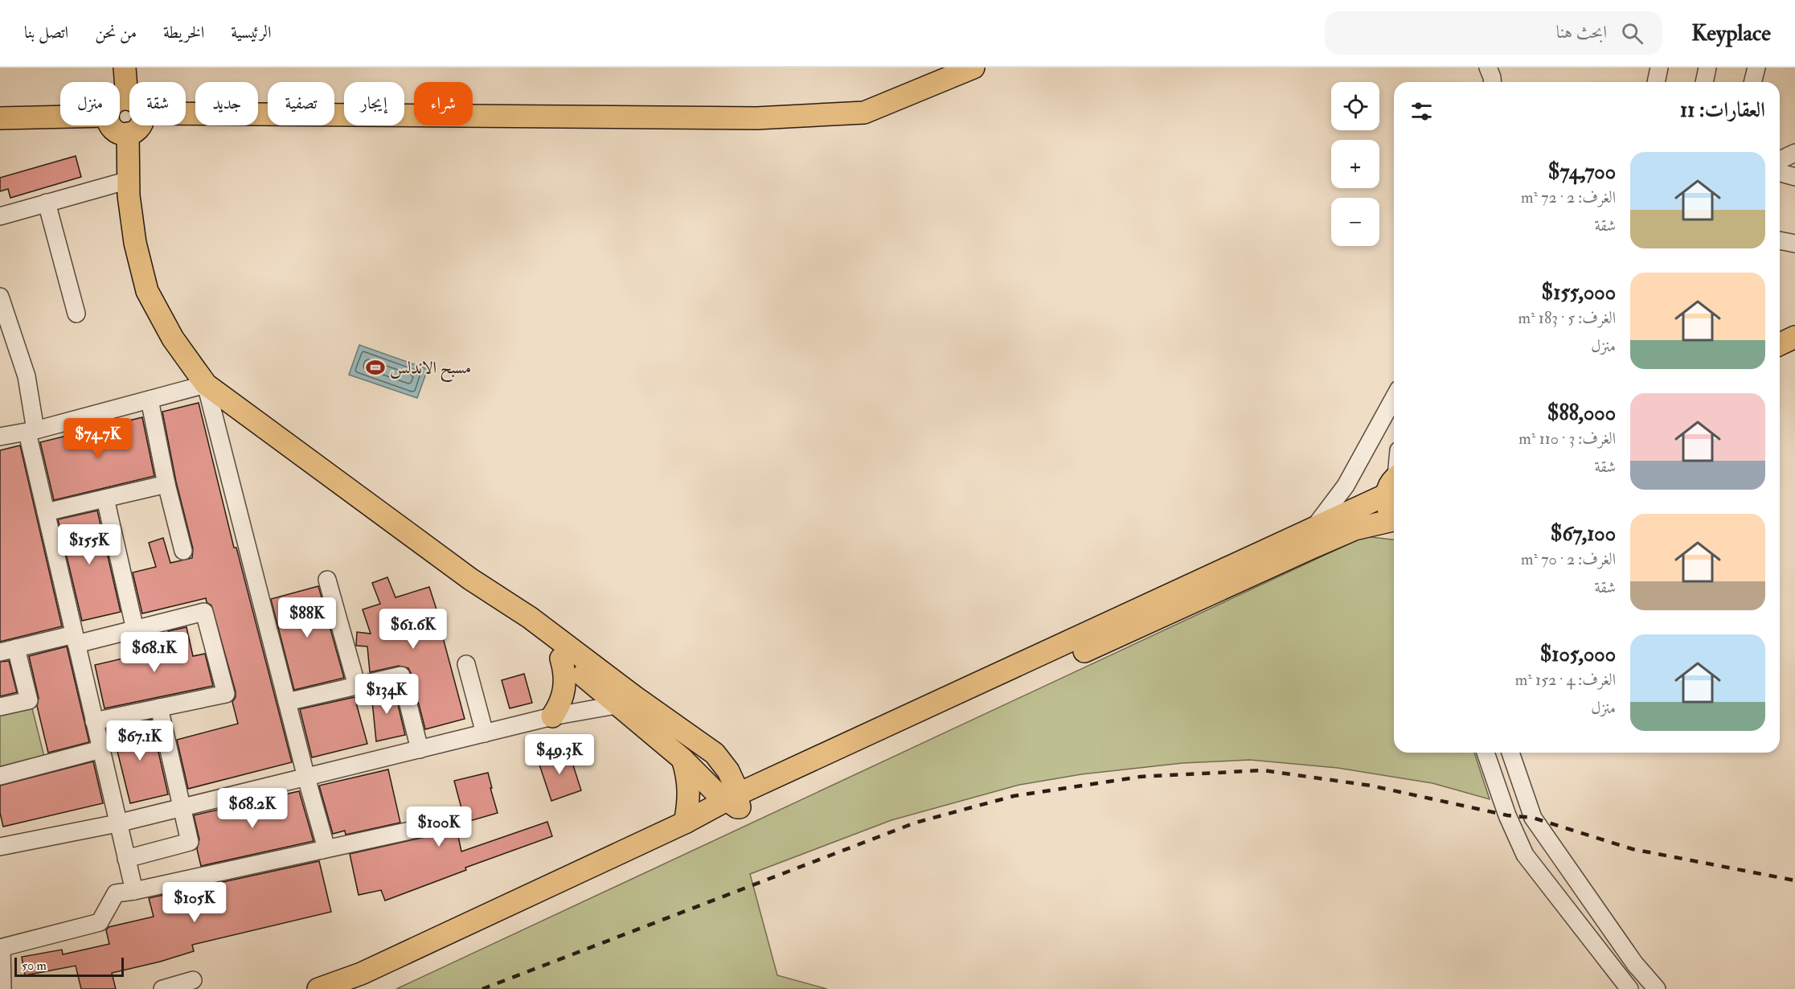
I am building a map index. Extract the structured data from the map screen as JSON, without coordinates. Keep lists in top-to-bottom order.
{
  "places": {
    "sports": ["مسبح الاندلس"]
  },
  "scale_bar": "50 m",
  "page": {
    "header": "Keyplace",
    "search": "ابحث هنا",
    "nav": [
      "الرئيسية",
      "الخريطة",
      "من نحن",
      "اتصل بنا"
    ],
    "map_buttons": ["+", "−"],
    "chip": [
      "شراء",
      "إيجار",
      "تصفية",
      "جديد",
      "شقة",
      "منزل"
    ],
    "heading": "العقارات: 11",
    "list": [
      {
        "name": "$74,700",
        "note": "الغرف: 2 · 72 m² · شقة"
      },
      {
        "name": "$155,000",
        "note": "الغرف: 5 · 183 m² · منزل"
      },
      {
        "name": "$88,000",
        "note": "الغرف: 3 · 110 m² · شقة"
      },
      {
        "name": "$67,100",
        "note": "الغرف: 2 · 70 m² · شقة"
      },
      {
        "name": "$105,000",
        "note": "الغرف: 4 · 152 m² · منزل"
      }
    ],
    "price": [
      "$74.7K",
      "$155K",
      "$88K",
      "$61.6K",
      "$68.1K",
      "$134K",
      "$67.1K",
      "$49.3K",
      "$68.2K",
      "$100K",
      "$105K"
    ],
    "scale": "50 m"
  }
}
